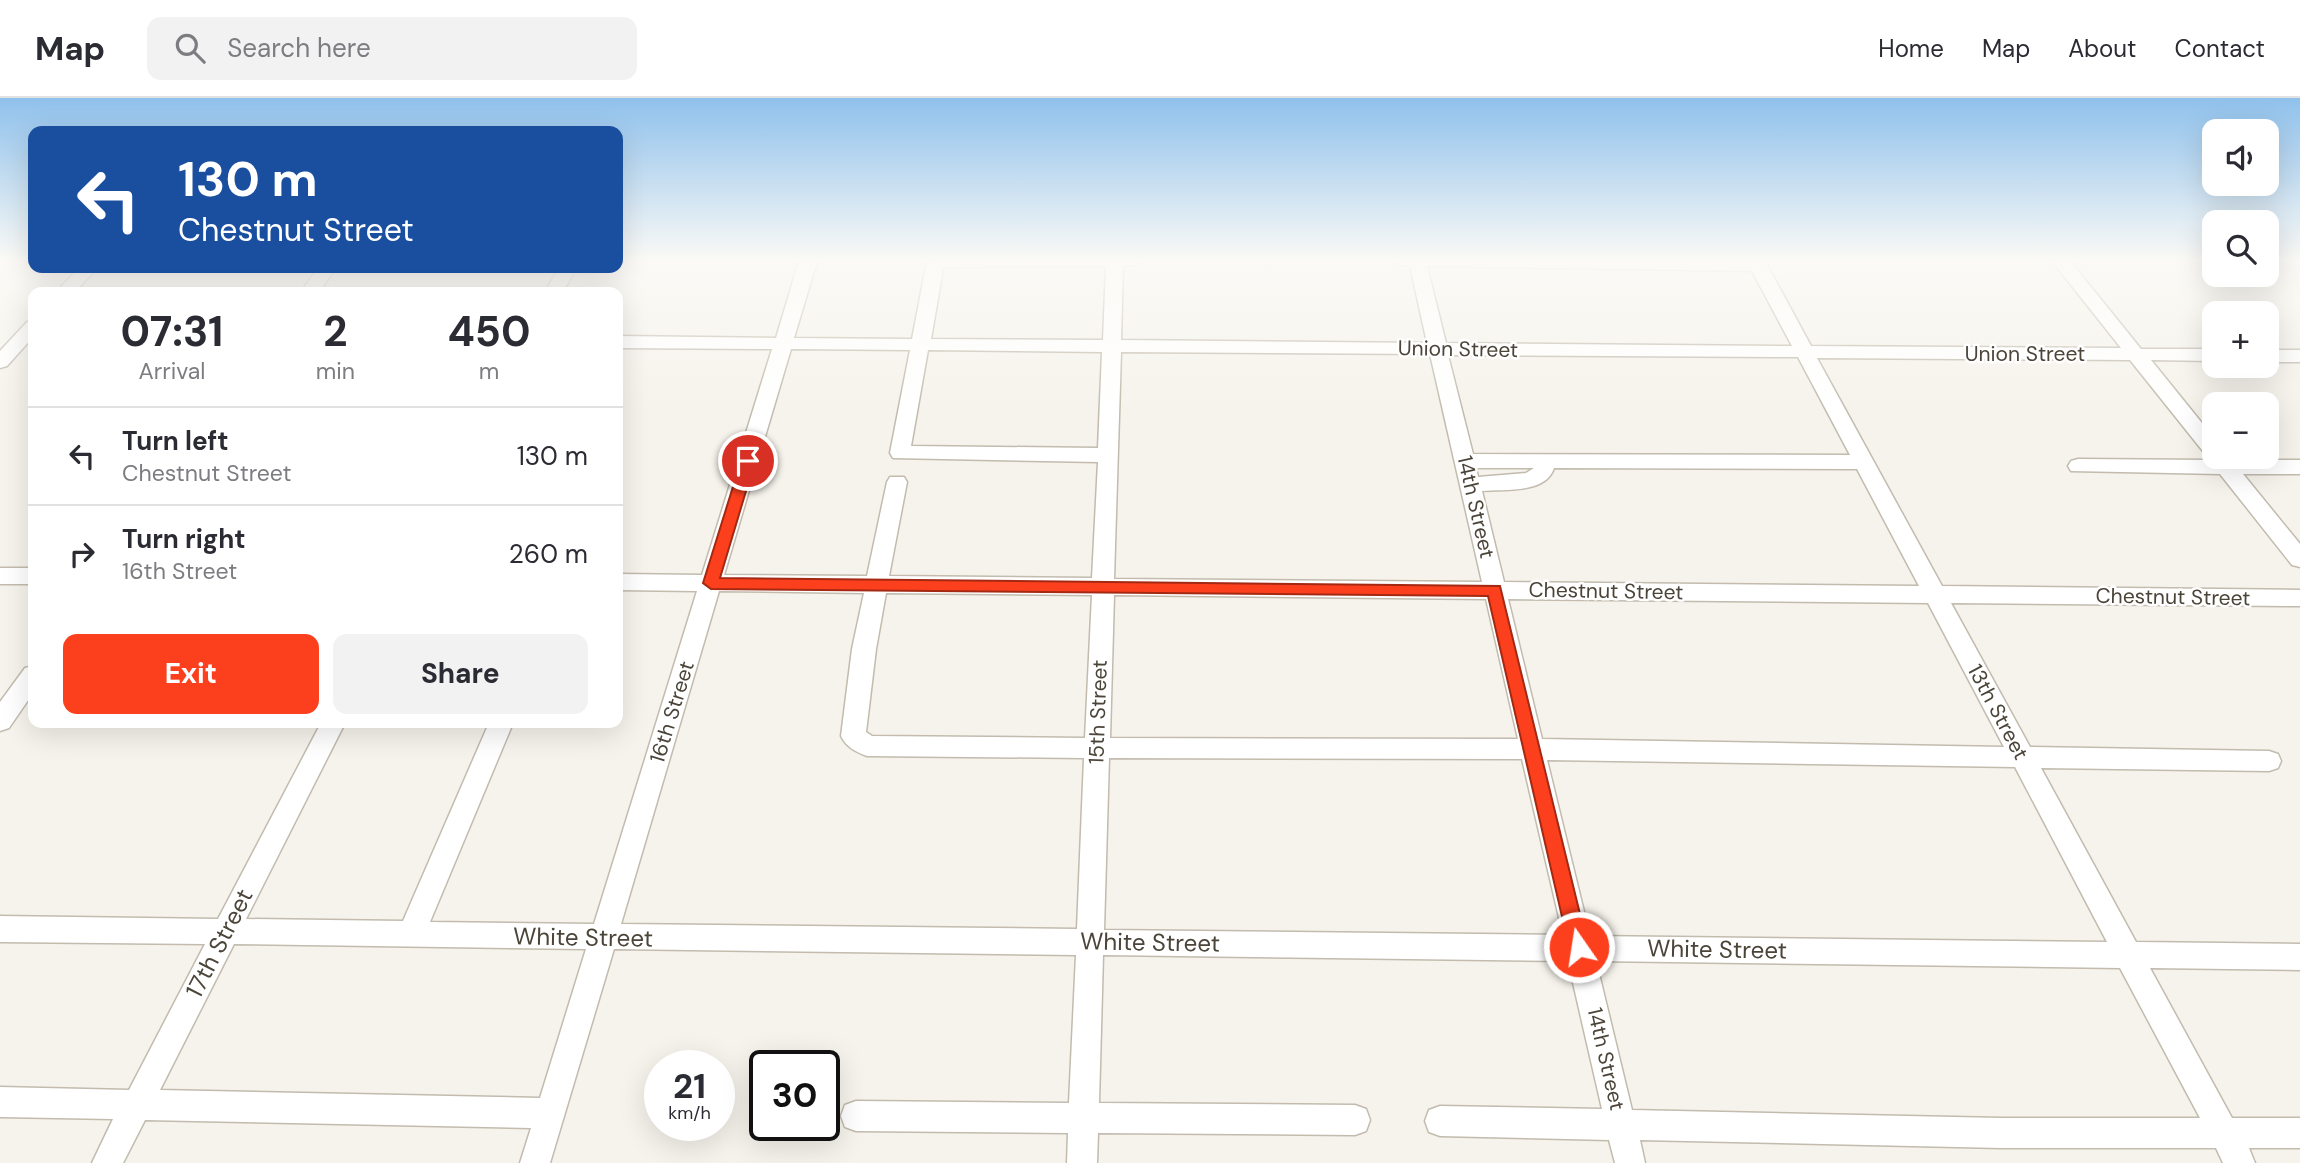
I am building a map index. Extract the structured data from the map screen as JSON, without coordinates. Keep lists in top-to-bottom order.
{
  "streets": {
    "street": [
      "Union Street",
      "14th Street",
      "Chestnut Street",
      "16th Street",
      "15th Street",
      "13th Street",
      "White Street",
      "17th Street"
    ]
  },
  "crossings": [
    ["Union Street", "14th Street"],
    ["Union Street", "16th Street"],
    ["Union Street", "15th Street"],
    ["Union Street", "13th Street"],
    ["14th Street", "Chestnut Street"],
    ["14th Street", "White Street"],
    ["Chestnut Street", "16th Street"],
    ["Chestnut Street", "15th Street"],
    ["Chestnut Street", "13th Street"],
    ["16th Street", "White Street"],
    ["15th Street", "White Street"],
    ["13th Street", "White Street"],
    ["White Street", "17th Street"]
  ],
  "page": {
    "header": "Map",
    "search": "Search here",
    "nav": [
      "Home",
      "Map",
      "About",
      "Contact"
    ],
    "map_buttons": ["+", "−"],
    "turn": ["130 m", "Chestnut Street"],
    "eta": [
      "07:31",
      "Arrival",
      "2",
      "min",
      "450",
      "m"
    ],
    "list": [
      {
        "name": "Turn left",
        "note": "Chestnut Street",
        "value": "130 m"
      },
      {
        "name": "Turn right",
        "note": "16th Street",
        "value": "260 m"
      }
    ],
    "buttons": ["Exit", "Share"],
    "speed": "21 km/h",
    "limit": "30"
  }
}
